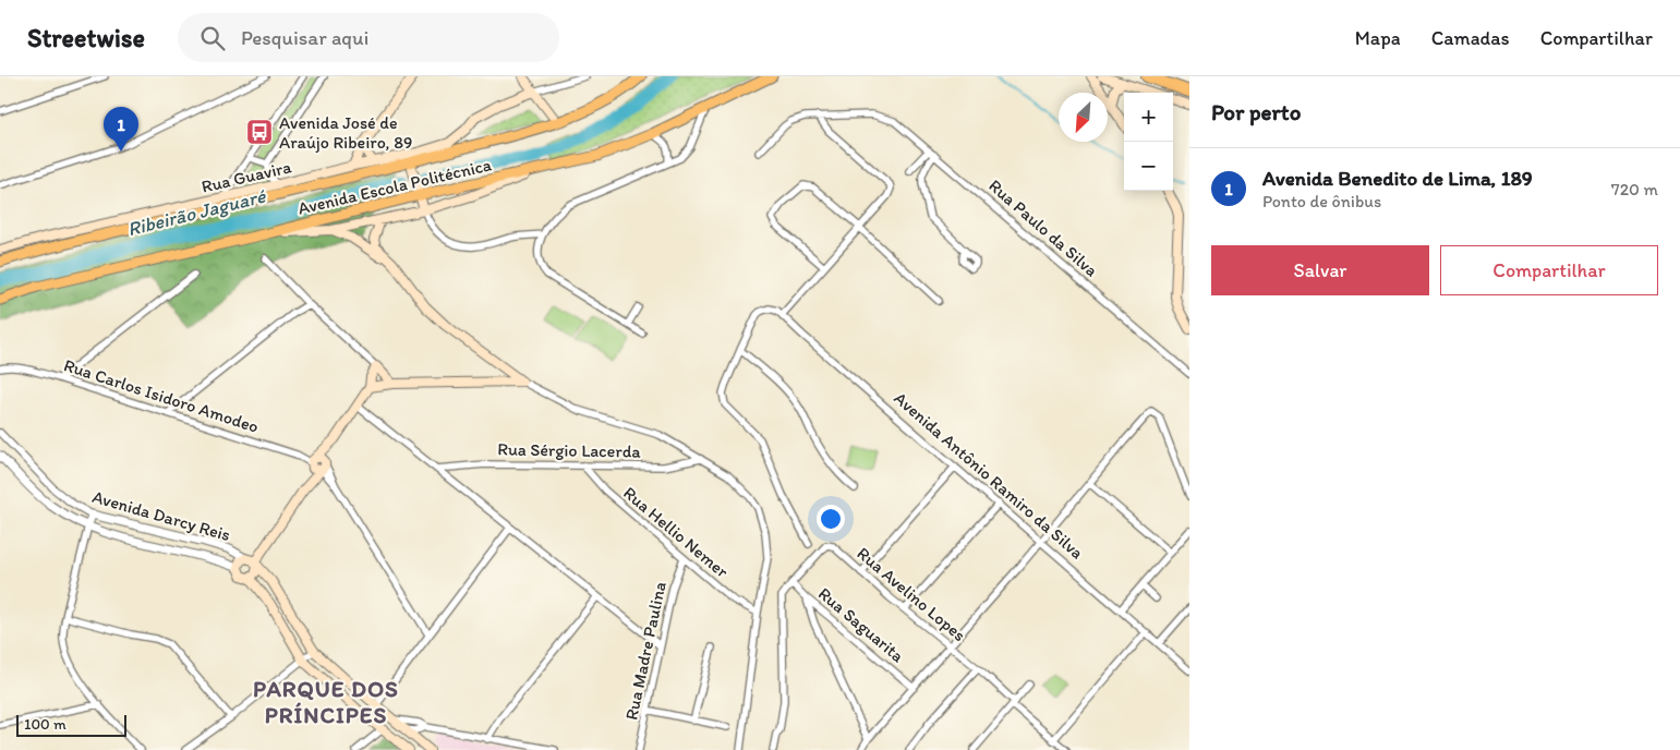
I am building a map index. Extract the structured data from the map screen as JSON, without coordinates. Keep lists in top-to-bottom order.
{
  "streets": {
    "highway": ["Avenida Escola Politécnica"],
    "main road": ["Rua Guavira"],
    "street": [
      "Rua Paulo da Silva",
      "Rua Carlos Isidoro Amodeo",
      "Rua Sérgio Lacerda",
      "Avenida Antônio Ramiro da Silva",
      "Avenida Darcy Reis",
      "Rua Hellio Nemer",
      "Rua Avelino Lopes",
      "Rua Saguarita",
      "Rua Madre Paulina"
    ]
  },
  "crossings": [
    ["Rua Guavira", "Avenida Escola Politécnica"],
    ["Rua Sérgio Lacerda", "Rua Hellio Nemer"],
    ["Rua Hellio Nemer", "Rua Madre Paulina"],
    ["Rua Avelino Lopes", "Rua Saguarita"]
  ],
  "districts": ["PARQUE DOS PRÍNCIPES"],
  "water": ["Ribeirão Jaguaré"],
  "places": {
    "bus stop": ["Avenida José de Araújo Ribeiro, 89"]
  },
  "scale_bar": "100 m",
  "north": "bottom left",
  "page": {
    "header": "Streetwise",
    "search": "Pesquisar aqui",
    "nav": ["Mapa", "Camadas", "Compartilhar"],
    "heading": "Por perto",
    "map_buttons": ["+", "−"],
    "pins": "1",
    "list": [
      {
        "mark": "1",
        "name": "Avenida Benedito de Lima, 189",
        "note": "Ponto de ônibus",
        "value": "720 m"
      }
    ],
    "buttons": ["Salvar", "Compartilhar"],
    "scale": "100 m"
  }
}
